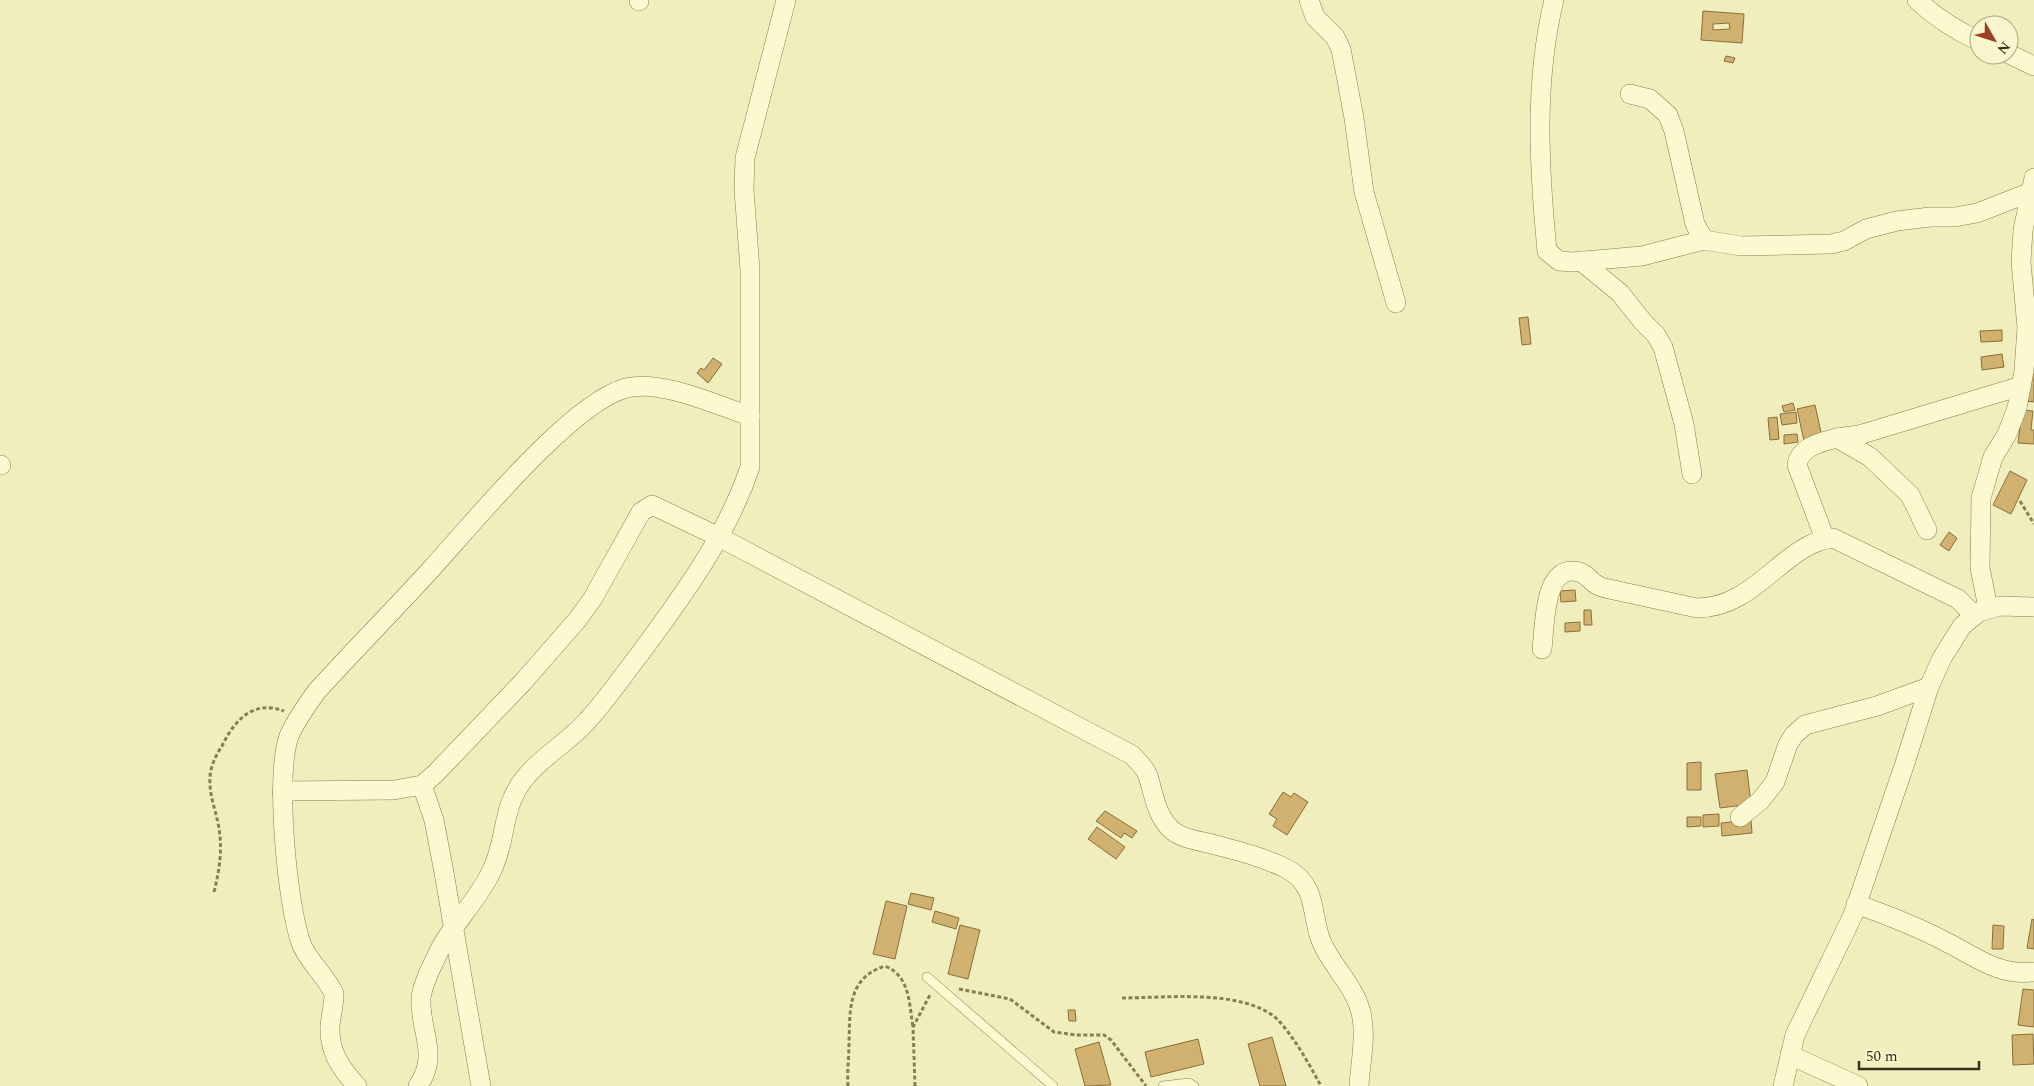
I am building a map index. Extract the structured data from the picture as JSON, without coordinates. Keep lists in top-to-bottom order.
{
  "scale_bar": "50 m",
  "north": "bottom right"
}
